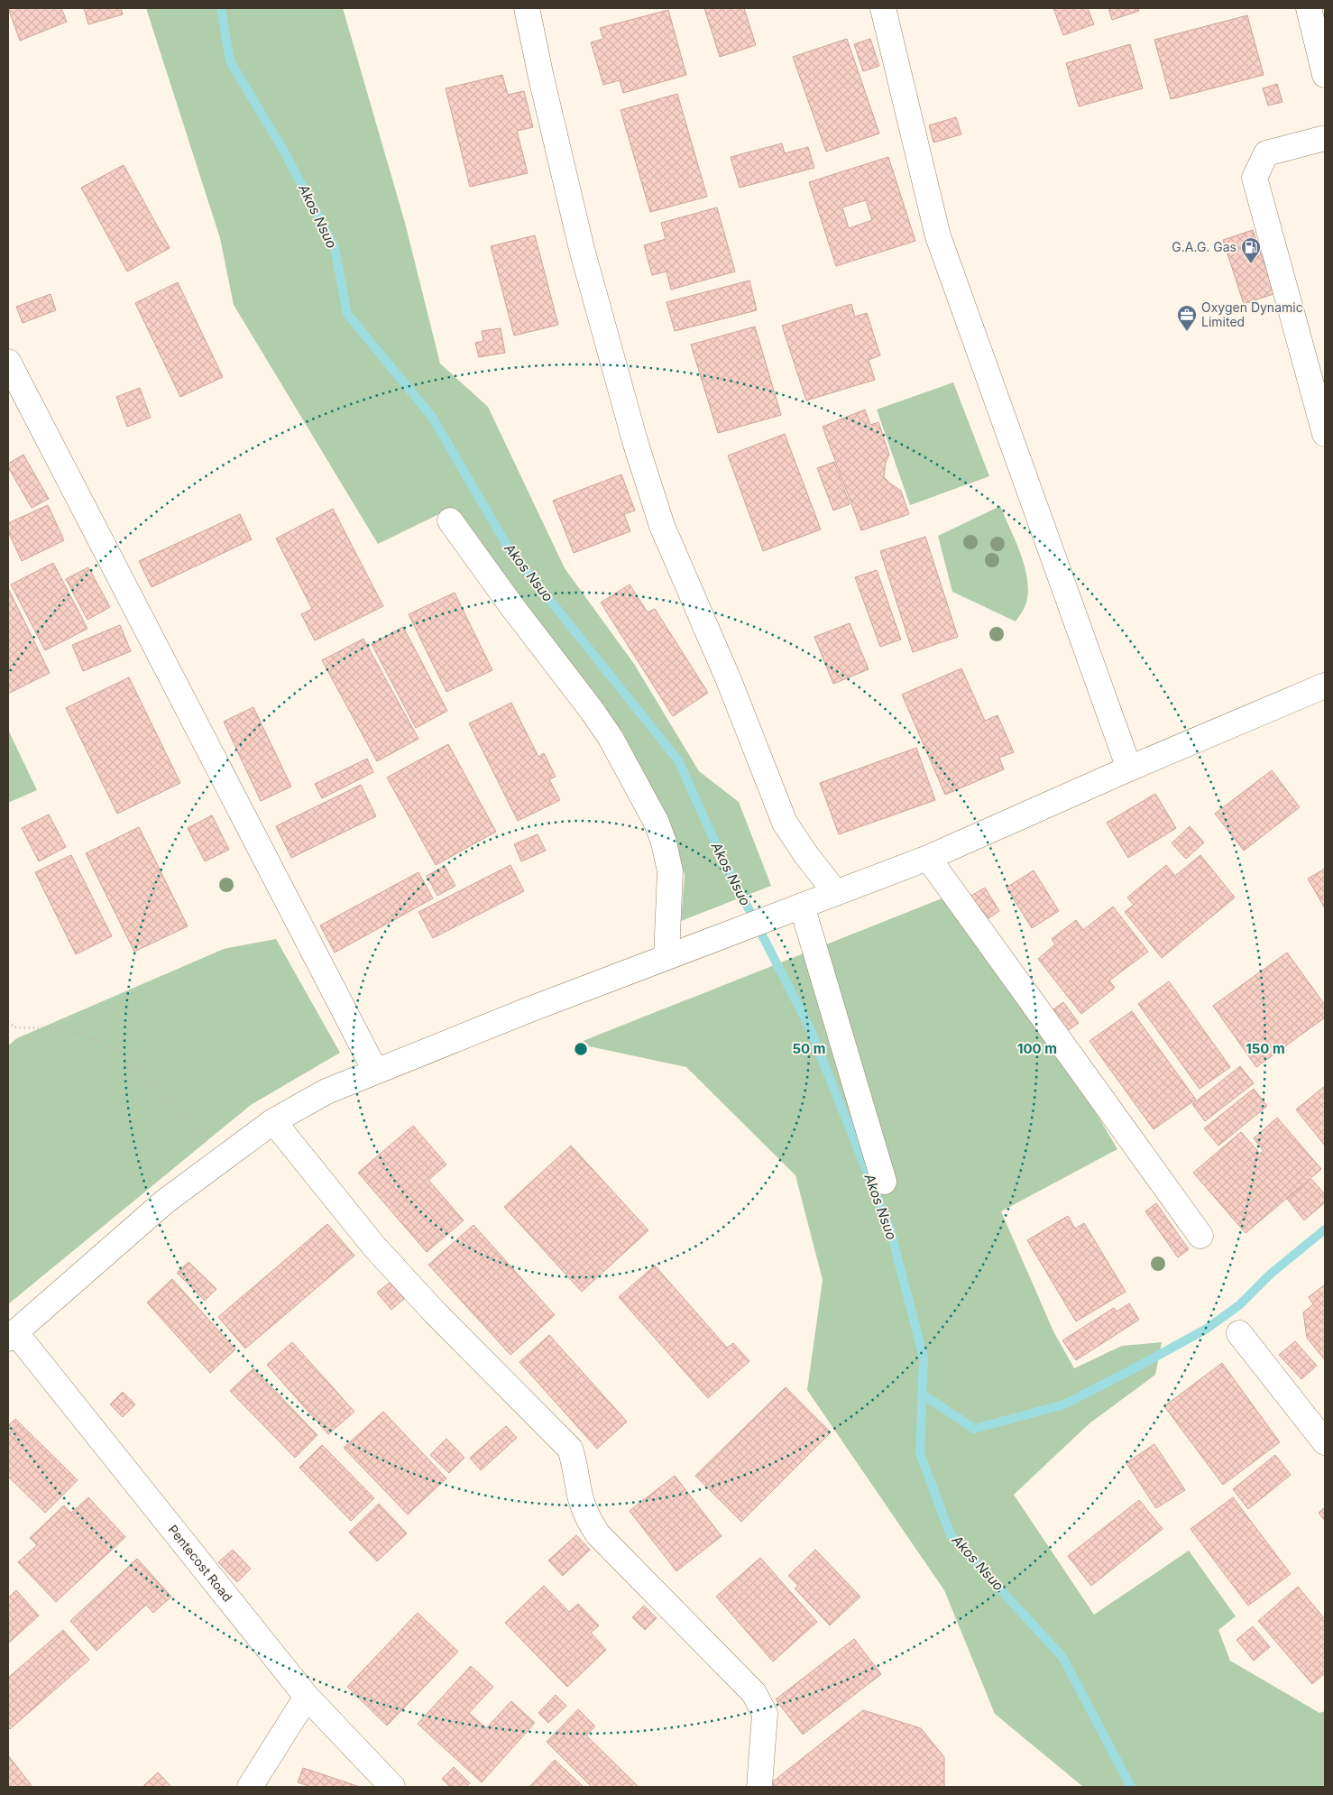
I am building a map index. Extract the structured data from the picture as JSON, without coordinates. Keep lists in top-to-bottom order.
{
  "streets": {
    "street": ["Pentecost Road"]
  },
  "water": ["Akos Nsuo"],
  "places": {
    "fuel station": ["G.A.G. Gas"],
    "office": ["Oxygen Dynamic Limited"]
  },
  "rings": ["50 m", "100 m", "150 m"]
}
